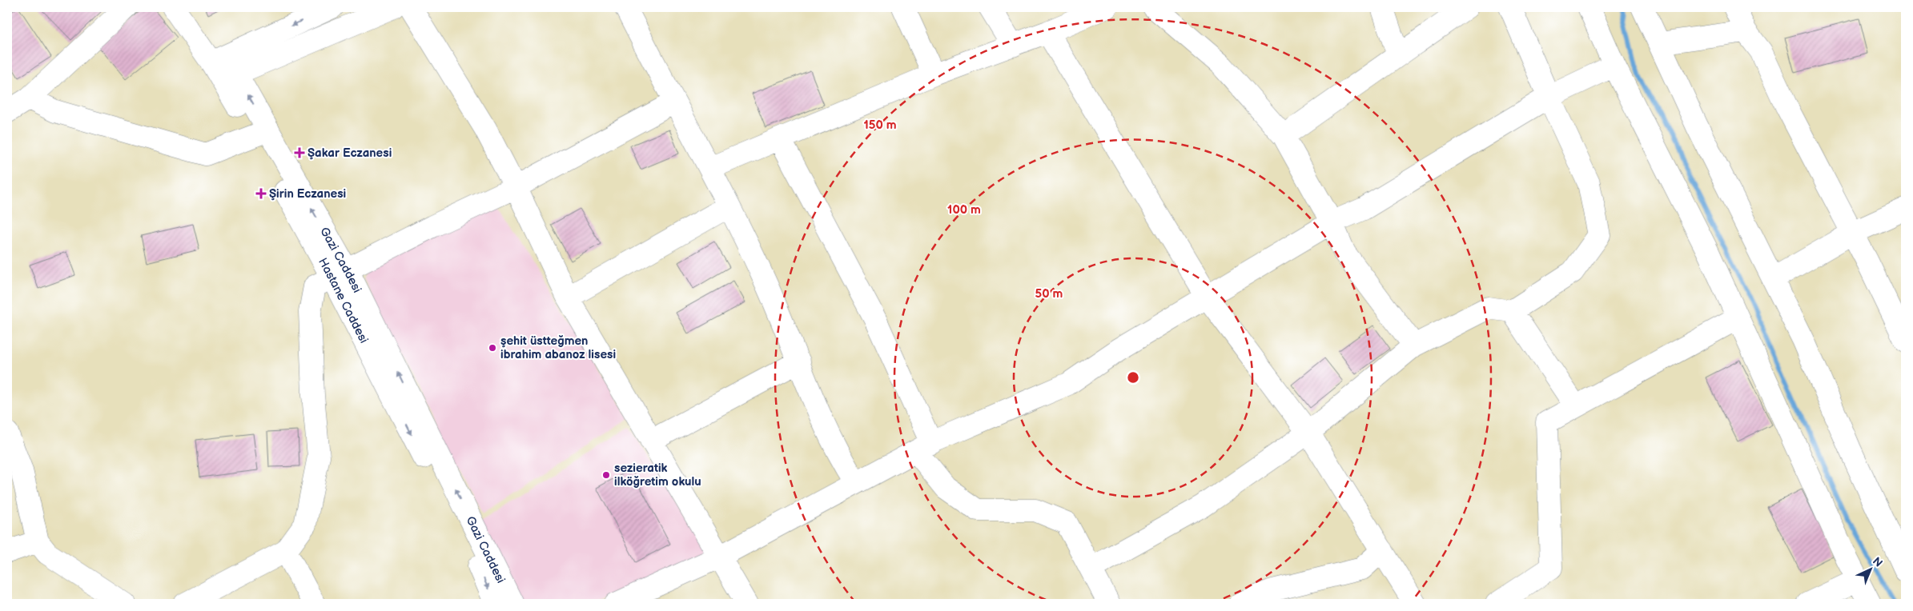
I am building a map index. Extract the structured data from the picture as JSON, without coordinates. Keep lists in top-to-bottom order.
{
  "streets": {
    "street": ["Gazi Caddesi", "Hastane Caddesi"]
  },
  "crossings": [
    ["Gazi Caddesi", "Hastane Caddesi"]
  ],
  "places": {
    "health": ["Şakar Eczanesi", "Şirin Eczanesi"],
    "other": ["şehit üstteğmen ibrahim abanoz lisesi", "sezieratik ilköğretim okulu"]
  },
  "north": "top right",
  "rings": ["150 m", "100 m", "50 m"]
}
